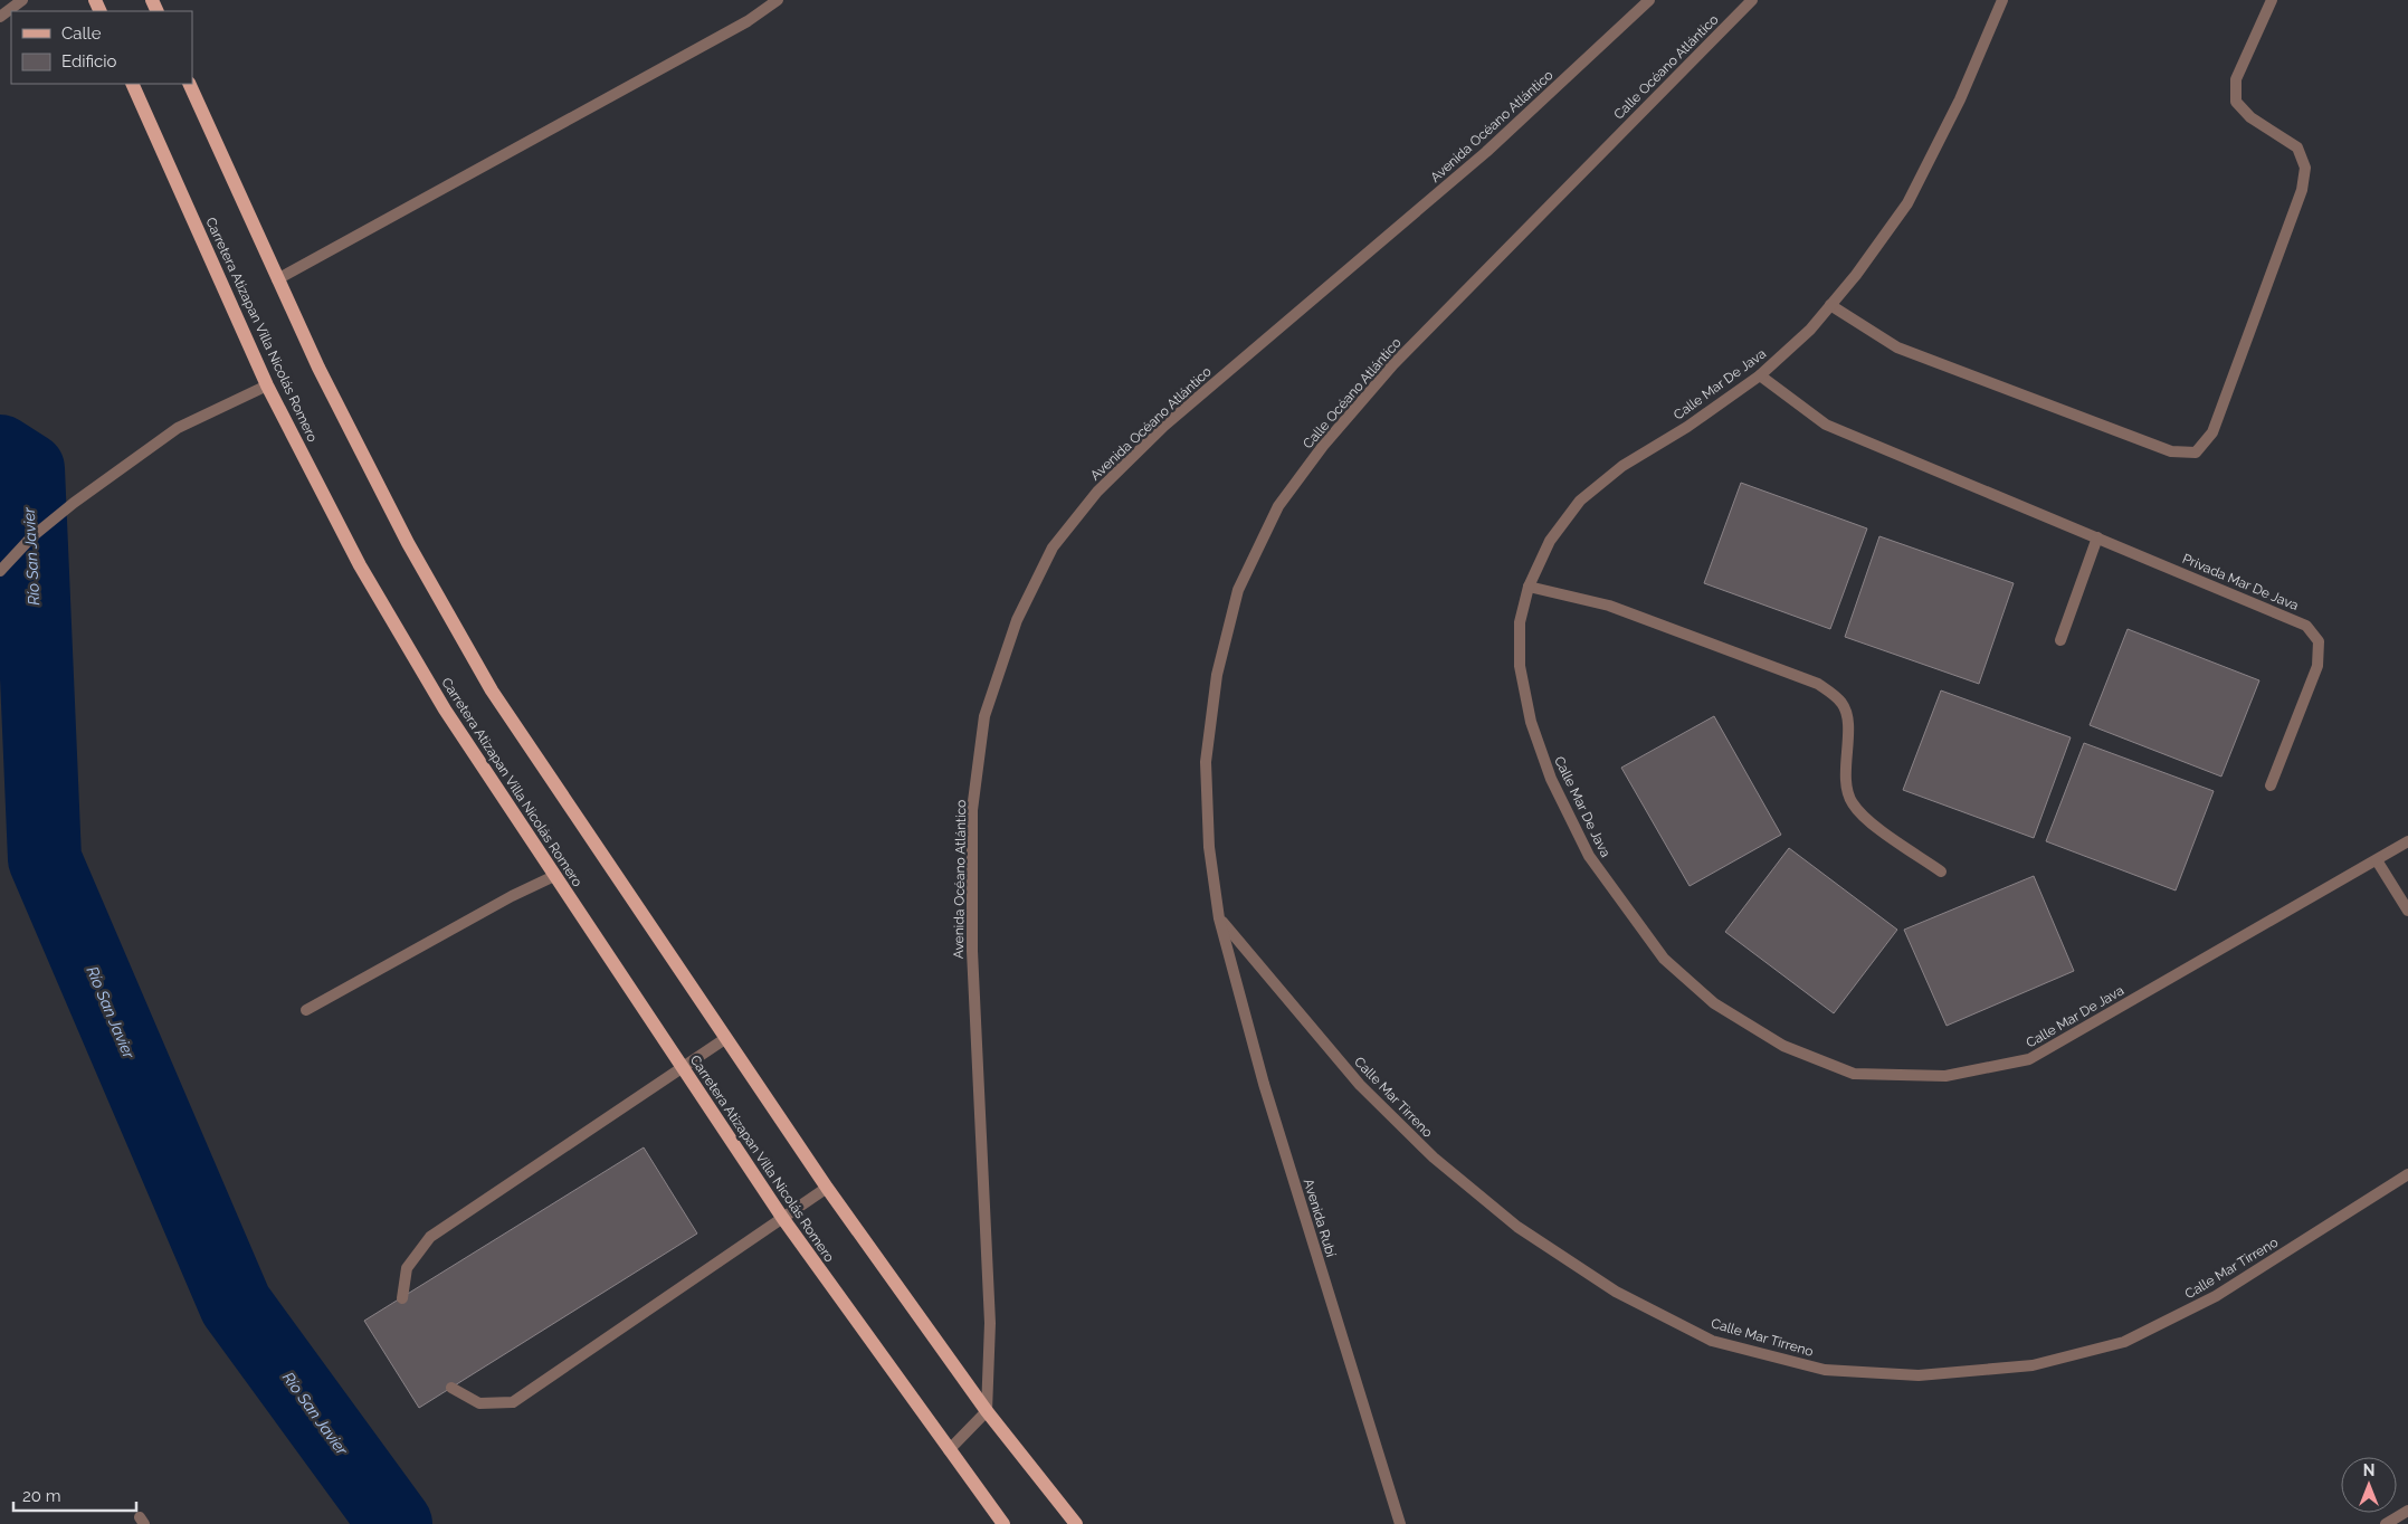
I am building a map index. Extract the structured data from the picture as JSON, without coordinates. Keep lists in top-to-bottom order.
{
  "streets": {
    "main road": ["Carretera Atizapan Villa Nicolás Romero"],
    "street": [
      "Calle Océano Atlántico",
      "Avenida Océano Atlántico",
      "Calle Mar De Java",
      "Privada Mar De Java",
      "Calle Mar Tirreno",
      "Avenida Rubí"
    ]
  },
  "crossings": [
    ["Calle Océano Atlántico", "Calle Mar Tirreno"],
    ["Calle Océano Atlántico", "Avenida Rubí"],
    ["Calle Mar De Java", "Privada Mar De Java"],
    ["Calle Mar Tirreno", "Avenida Rubí"]
  ],
  "water": ["Río San Javier"],
  "legend": ["Calle", "Edificio"],
  "scale_bar": "20 m",
  "north": "top"
}
